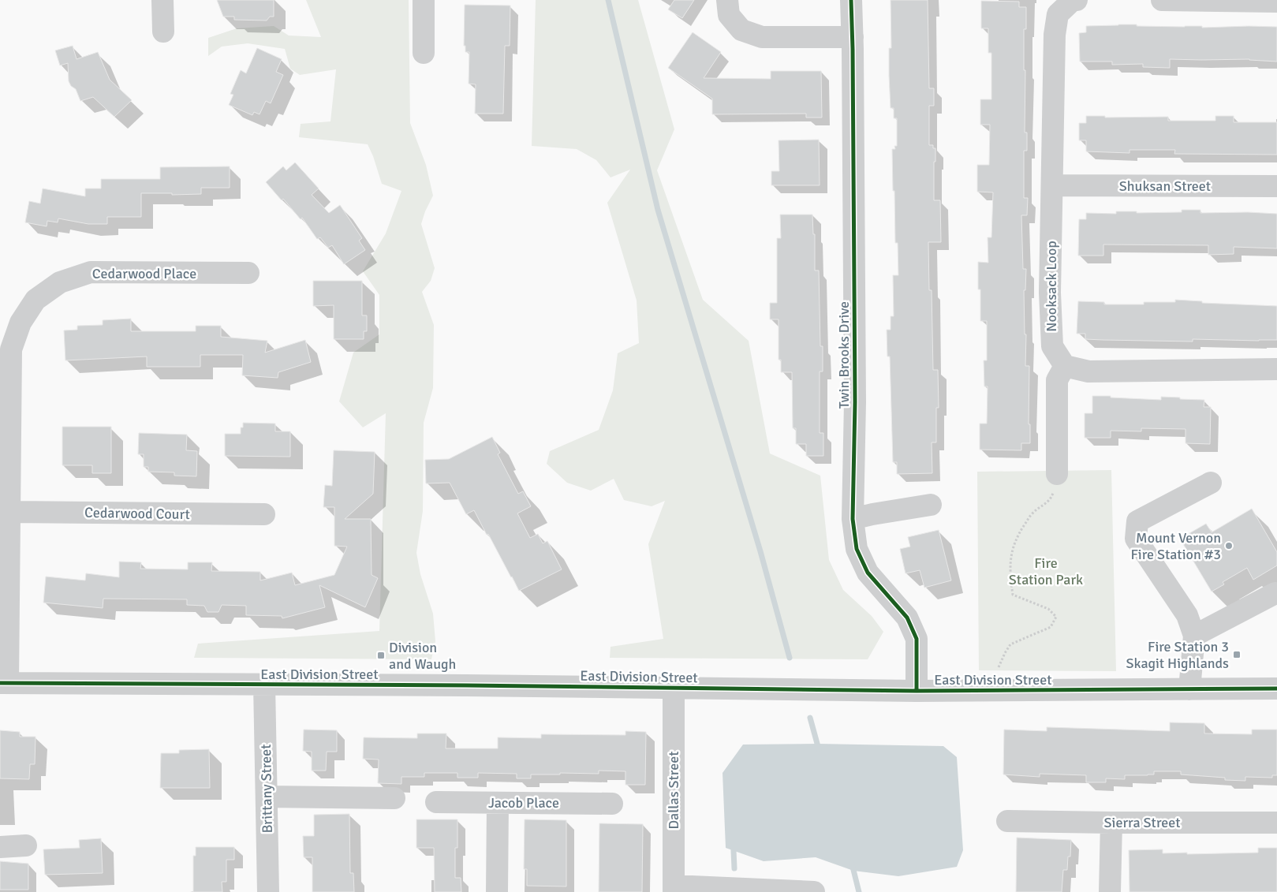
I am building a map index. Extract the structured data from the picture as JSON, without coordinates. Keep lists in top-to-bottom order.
{
  "streets": {
    "street": [
      "Shuksan Street",
      "Cedarwood Place",
      "Nooksack Loop",
      "Twin Brooks Drive",
      "Cedarwood Court",
      "East Division Street",
      "Brittany Street",
      "Dallas Street",
      "Jacob Place",
      "Sierra Street"
    ]
  },
  "crossings": [
    ["Shuksan Street", "Nooksack Loop"],
    ["Cedarwood Place", "Cedarwood Court"],
    ["Cedarwood Place", "East Division Street"],
    ["Twin Brooks Drive", "East Division Street"],
    ["East Division Street", "Brittany Street"],
    ["East Division Street", "Dallas Street"]
  ],
  "parks": ["Fire Station Park"],
  "places": {
    "other": ["Mount Vernon Fire Station #3"],
    "transit": ["Fire Station 3 Skagit Highlands", "Division and Waugh"]
  }
}
